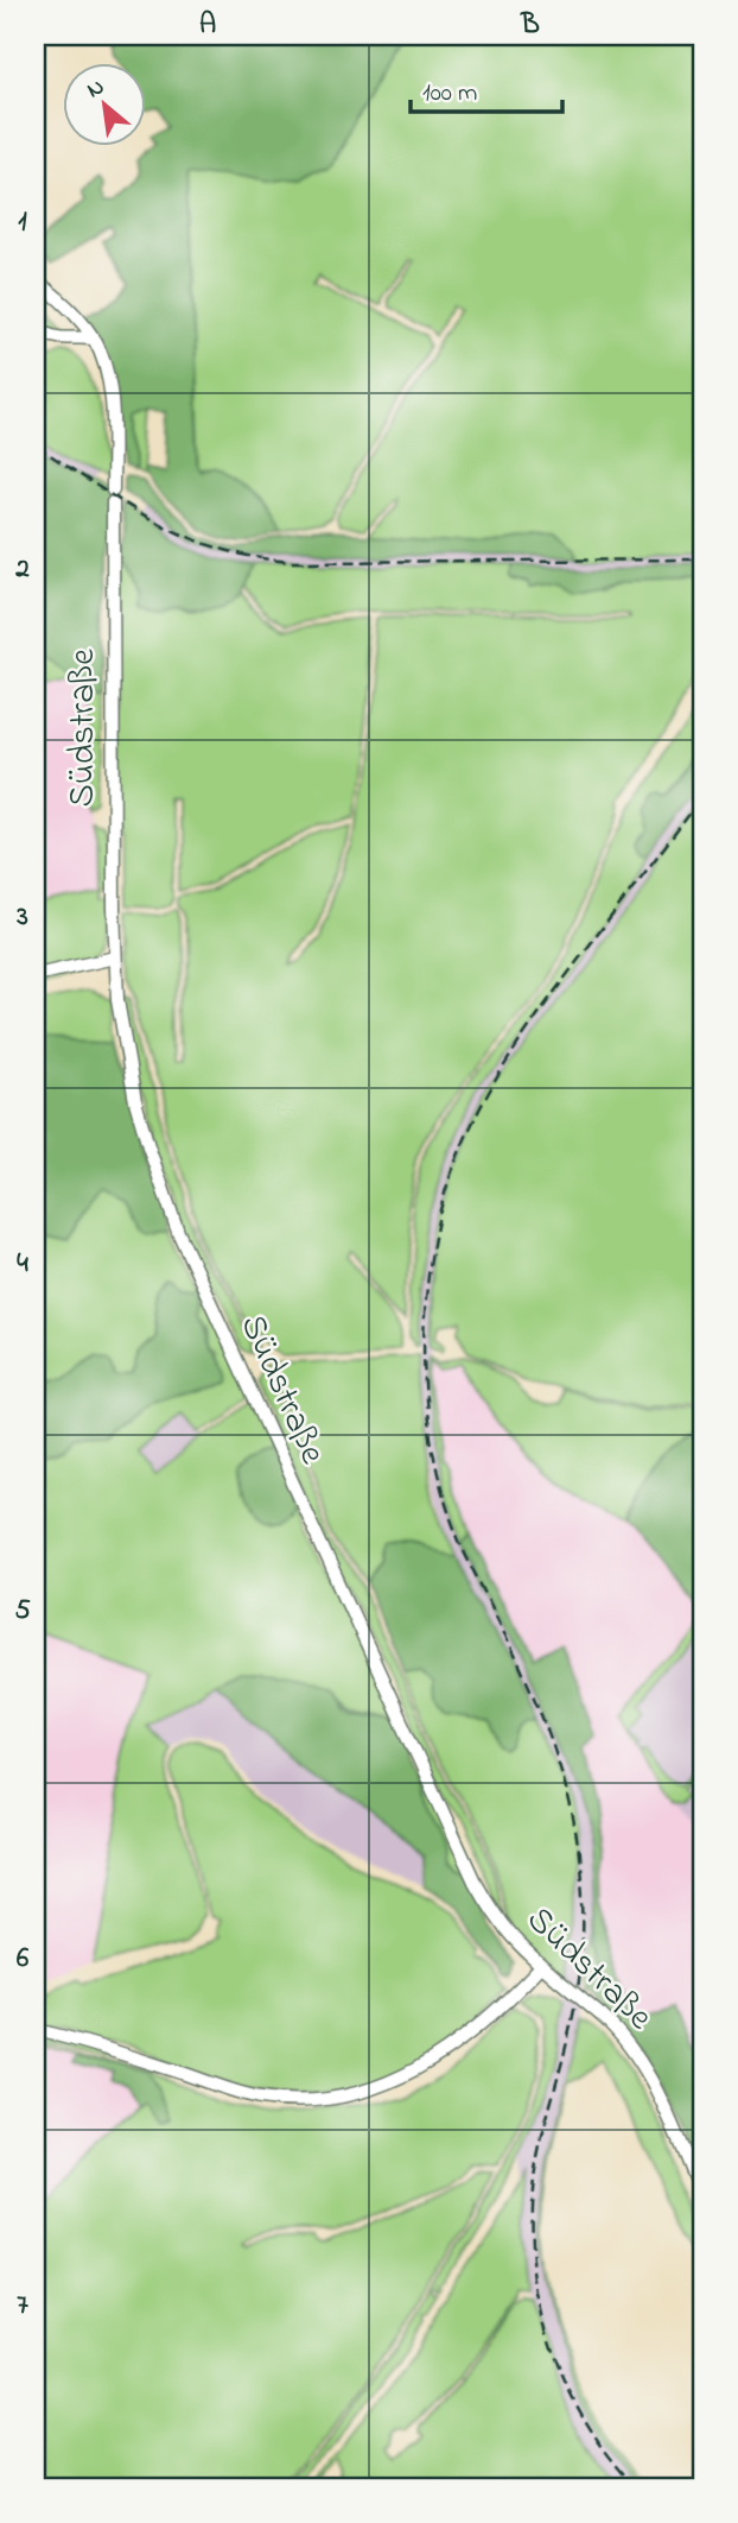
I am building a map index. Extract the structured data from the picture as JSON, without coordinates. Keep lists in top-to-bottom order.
{
  "streets": {
    "street": ["Südstraße"]
  },
  "scale_bar": "100 m",
  "north": "top left",
  "grid": {
    "columns": ["A", "B"],
    "rows": [
      "1",
      "2",
      "3",
      "4",
      "5",
      "6",
      "7"
    ]
  }
}
